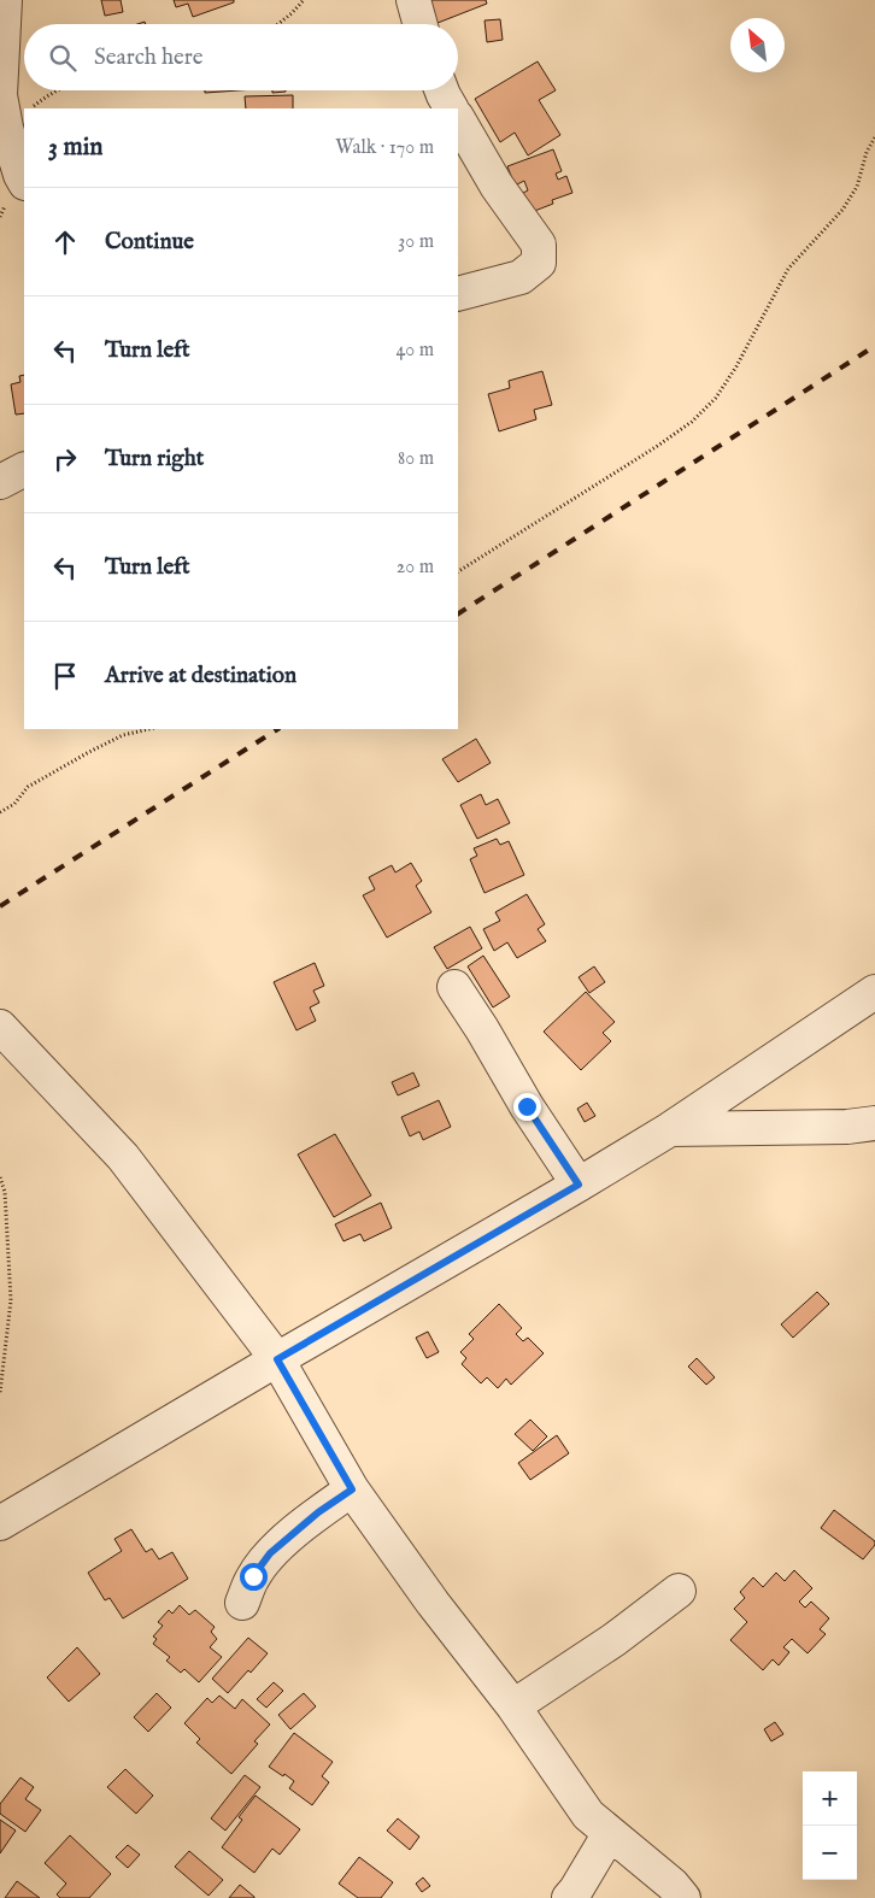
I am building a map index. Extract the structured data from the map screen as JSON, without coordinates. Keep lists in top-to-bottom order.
{
  "north": "top left",
  "page": {
    "search": "Search here",
    "heading": ["3 min", "Walk · 170 m"],
    "list": [
      ["Continue", "30 m"],
      ["Turn left", "40 m"],
      ["Turn right", "80 m"],
      ["Turn left", "20 m"],
      "Arrive at destination"
    ],
    "map_buttons": ["+", "−"]
  }
}
